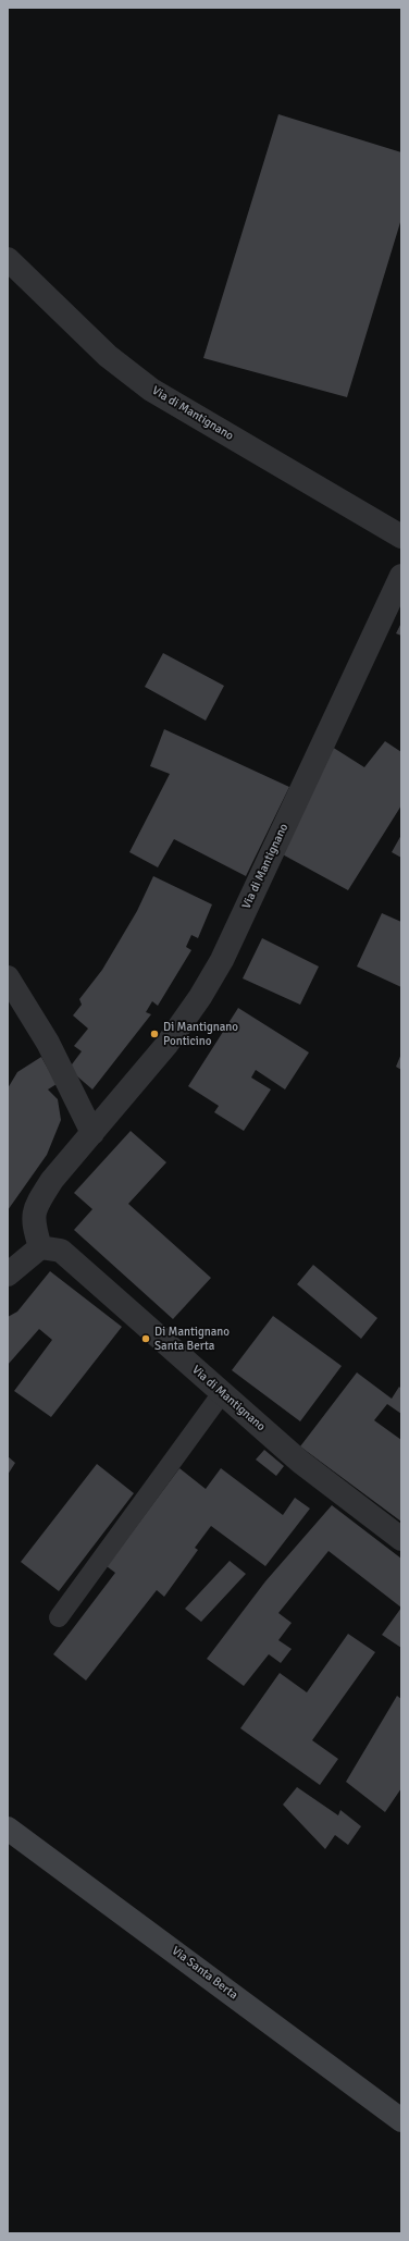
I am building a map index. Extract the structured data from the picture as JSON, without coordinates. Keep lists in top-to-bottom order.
{
  "streets": {
    "street": ["Via di Mantignano", "Via Santa Berta"]
  },
  "places": ["Di Mantignano Ponticino", "Di Mantignano Santa Berta"]
}
